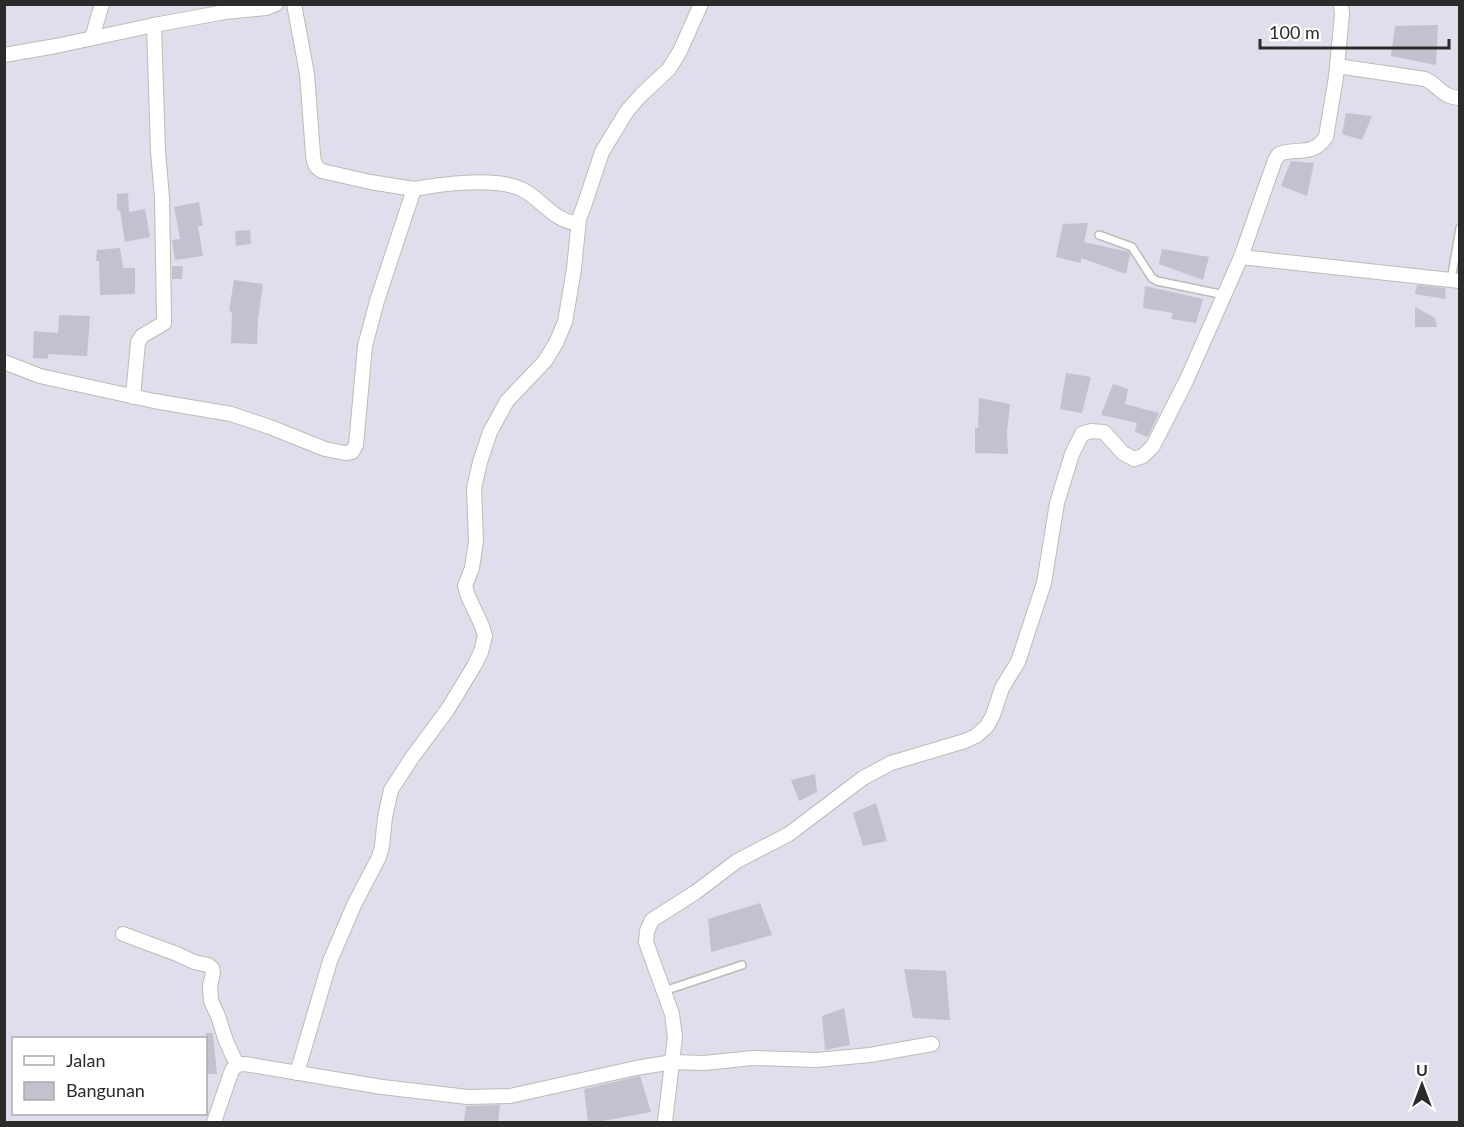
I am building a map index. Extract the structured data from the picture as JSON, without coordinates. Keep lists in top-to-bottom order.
{
  "legend": ["Jalan", "Bangunan"],
  "scale_bar": "100 m",
  "north": "top"
}
